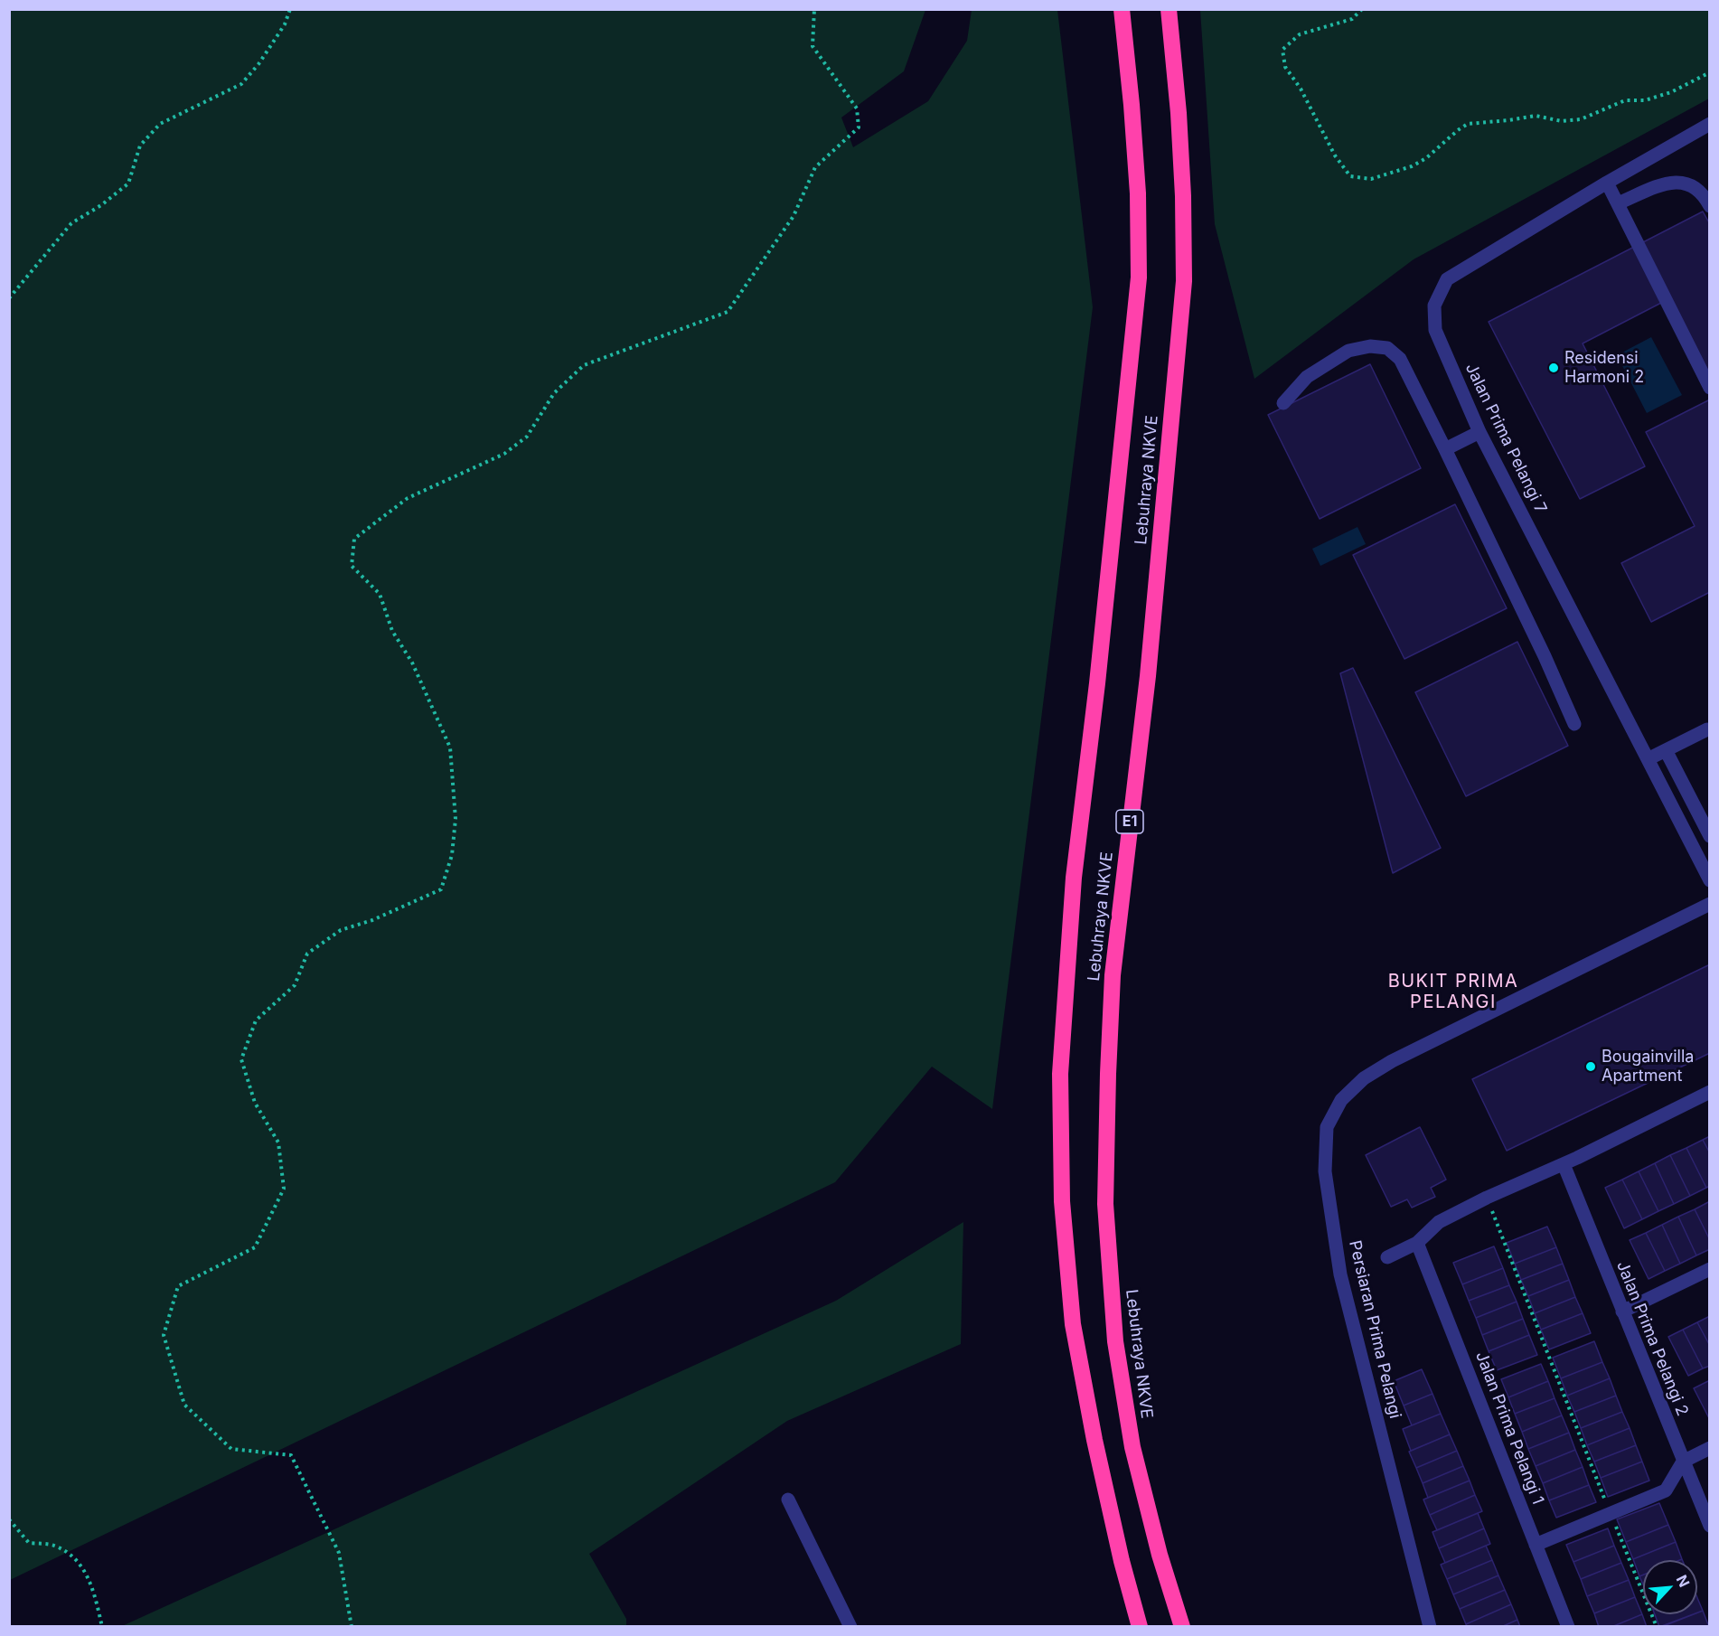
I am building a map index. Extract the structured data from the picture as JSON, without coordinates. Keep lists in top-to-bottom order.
{
  "streets": {
    "highway": ["Lebuhraya NKVE", "E1"],
    "street": [
      "Jalan Prima Pelangi 7",
      "Persiaran Prima Pelangi",
      "Jalan Prima Pelangi 2",
      "Jalan Prima Pelangi 1"
    ]
  },
  "districts": ["BUKIT PRIMA PELANGI"],
  "places": ["Residensi Harmoni 2", "Bougainvilla Apartment"],
  "north": "top right"
}
